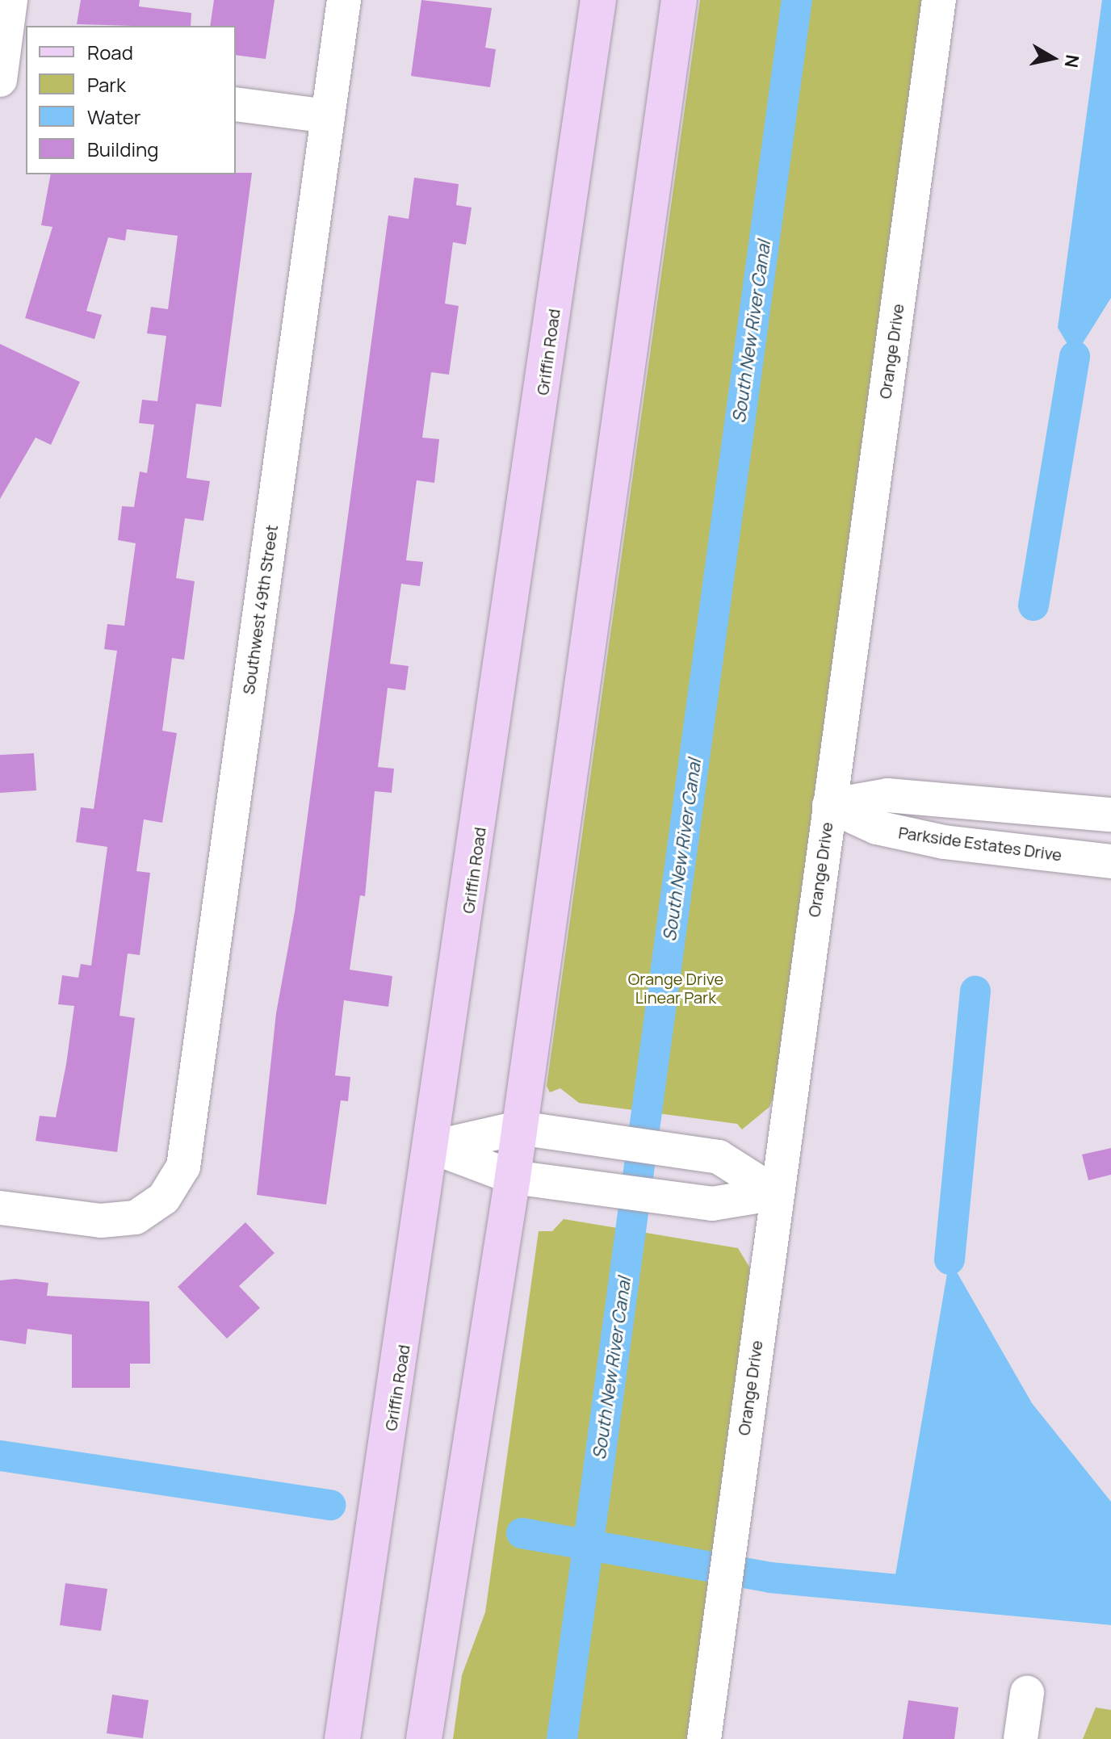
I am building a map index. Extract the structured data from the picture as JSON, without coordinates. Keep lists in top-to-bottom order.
{
  "streets": {
    "main road": ["Griffin Road"],
    "street": ["Orange Drive", "Southwest 49th Street", "Parkside Estates Drive"]
  },
  "crossings": [
    ["Orange Drive", "Parkside Estates Drive"]
  ],
  "water": ["South New River Canal"],
  "parks": ["Orange Drive Linear Park"],
  "legend": [
    "Road",
    "Park",
    "Water",
    "Building"
  ],
  "north": "right"
}
